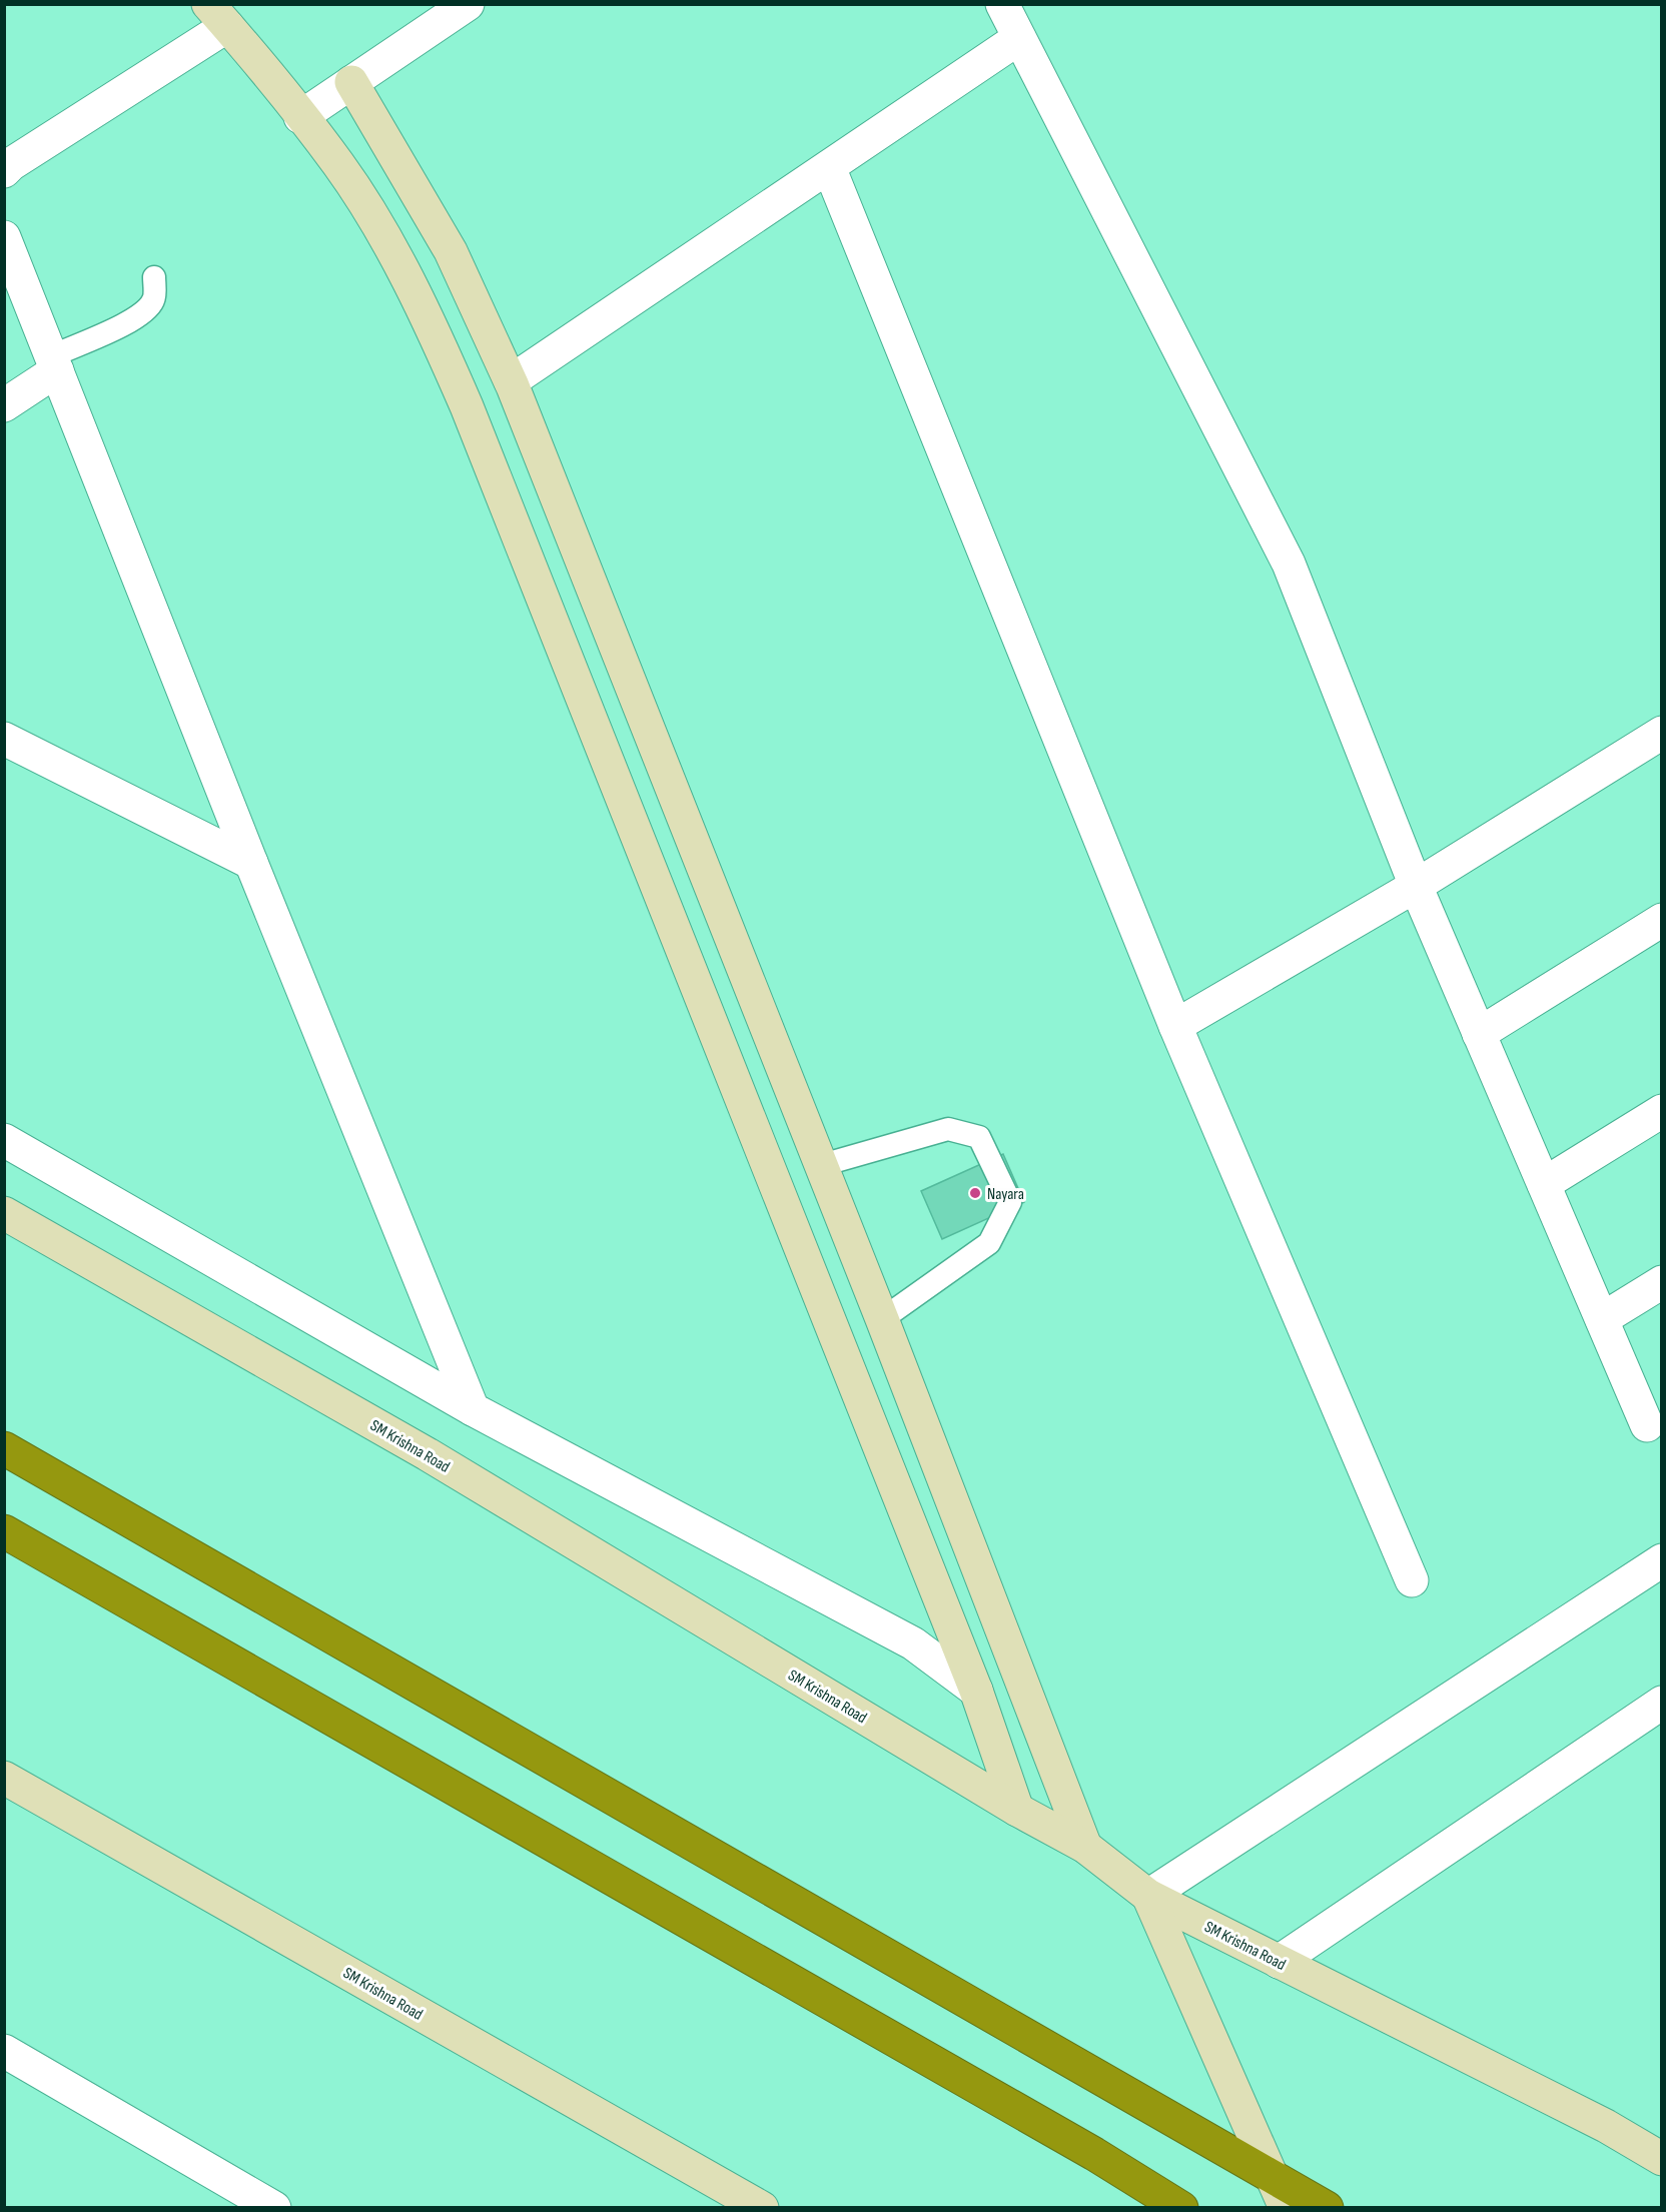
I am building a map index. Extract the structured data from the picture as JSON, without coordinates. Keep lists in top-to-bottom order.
{
  "streets": {
    "street": ["SM Krishna Road"]
  },
  "places": ["Nayara"]
}
